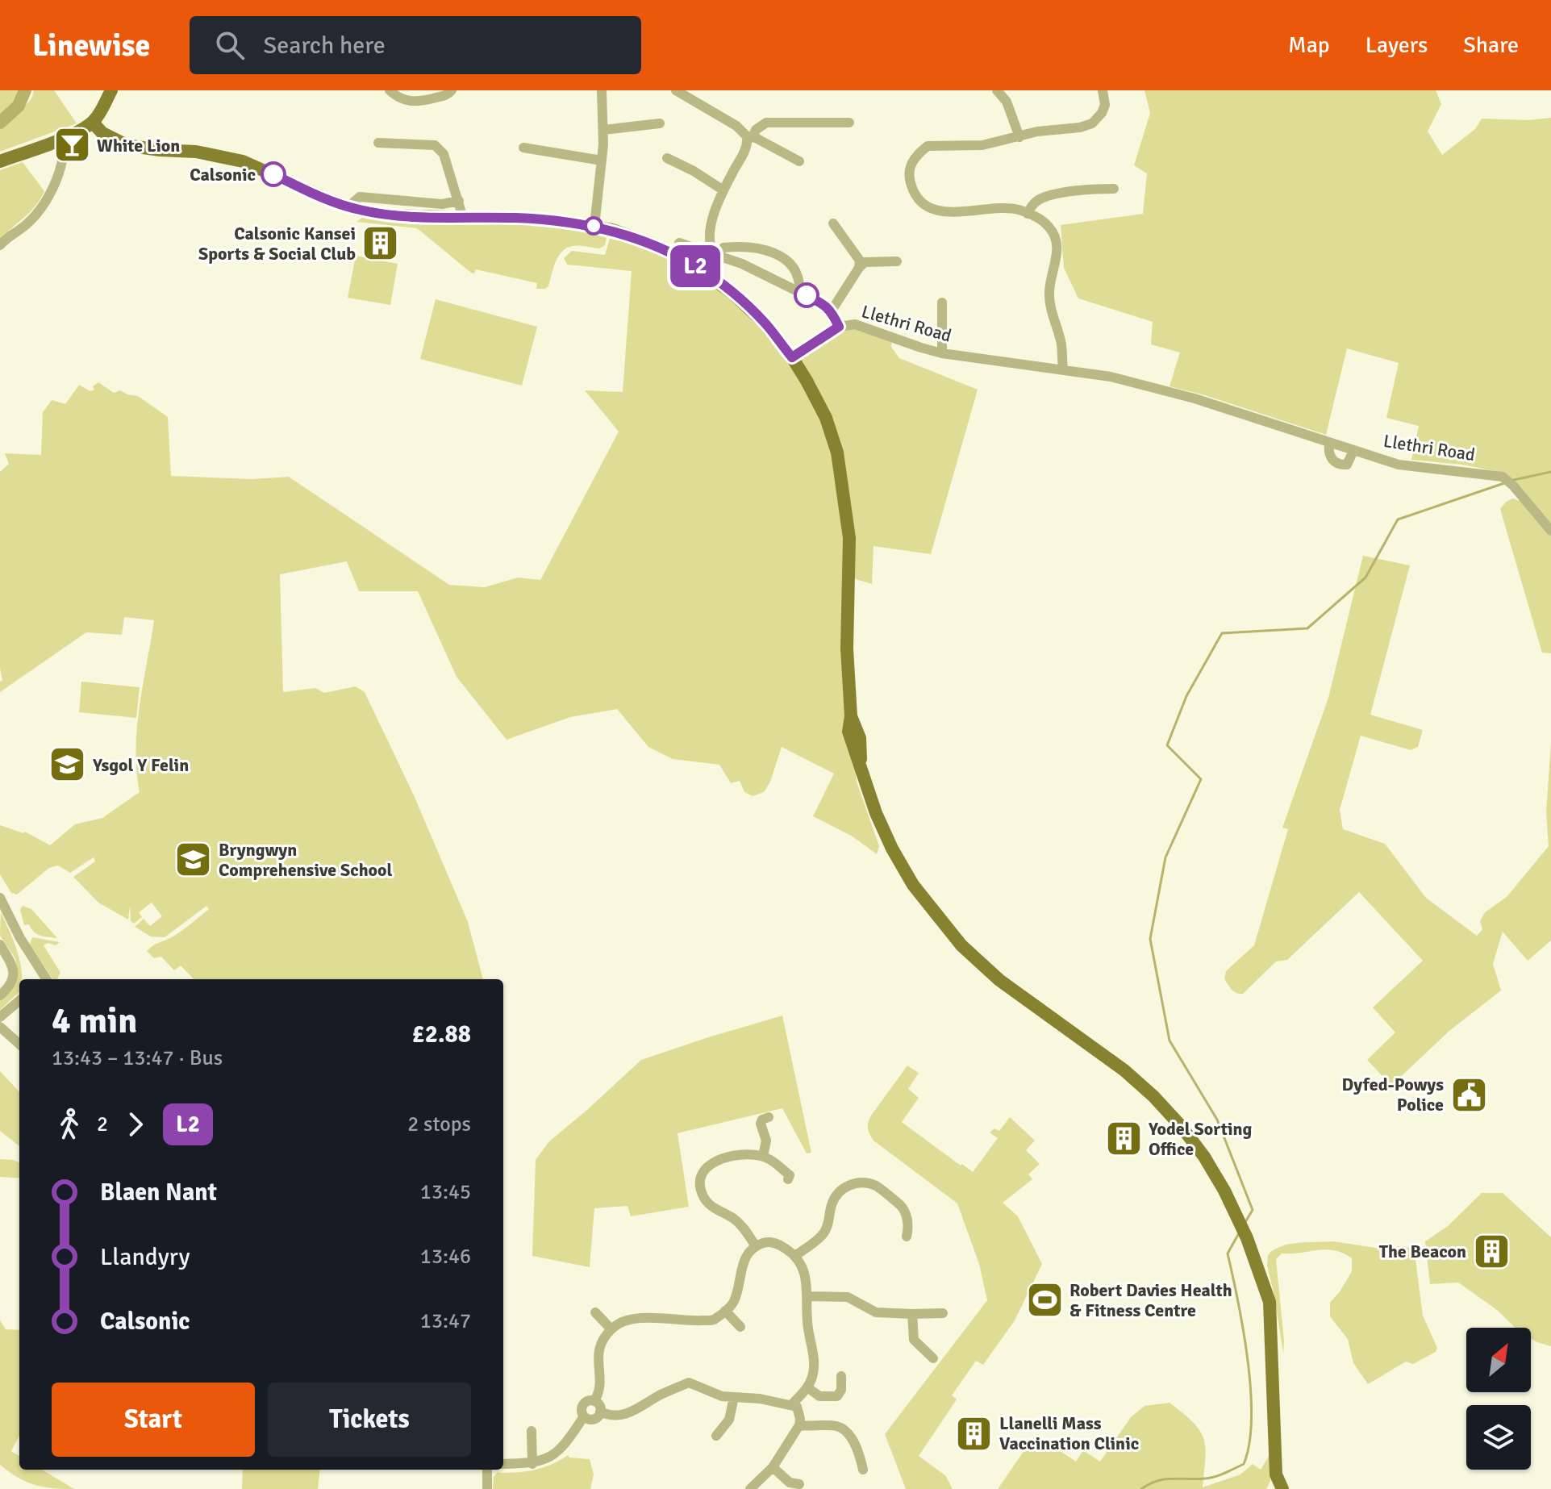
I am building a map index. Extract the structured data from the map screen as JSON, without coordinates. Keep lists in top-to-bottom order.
{
  "streets": {
    "street": ["Llethri Road"]
  },
  "places": {
    "bar": ["White Lion"],
    "other": ["Calsonic"],
    "building": [
      "Calsonic Kansei Sports & Social Club",
      "Yodel Sorting Office",
      "The Beacon",
      "Llanelli Mass Vaccination Clinic"
    ],
    "school or university": ["Ysgol Y Felin", "Bryngwyn Comprehensive School"],
    "public building": ["Dyfed-Powys Police"],
    "sports": ["Robert Davies Health & Fitness Centre"]
  },
  "lines": ["bus line L2"],
  "north": "top right",
  "page": {
    "header": "Linewise",
    "search": "Search here",
    "nav": ["Map", "Layers", "Share"],
    "on_map": "L2",
    "heading": ["4 min", "13:43 – 13:47 · Bus", "£2.88"],
    "legs": ["2", "L2", "2 stops"],
    "list": [
      {
        "name": "Blaen Nant",
        "value": "13:45"
      },
      {
        "name": "Llandyry",
        "value": "13:46"
      },
      {
        "name": "Calsonic",
        "value": "13:47"
      }
    ],
    "buttons": ["Start", "Tickets"]
  }
}
